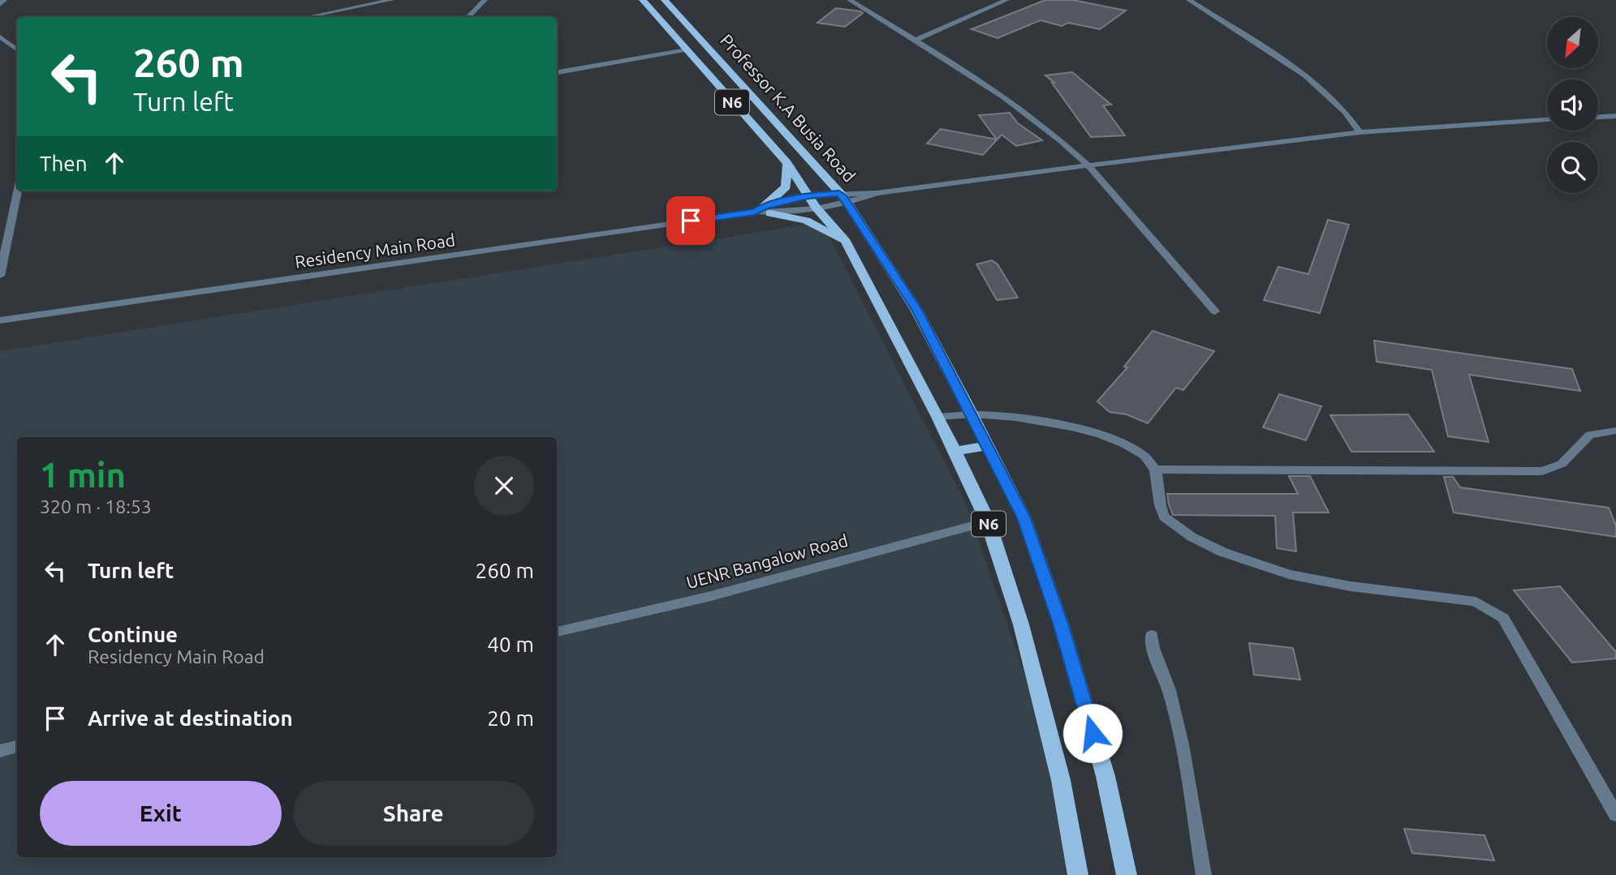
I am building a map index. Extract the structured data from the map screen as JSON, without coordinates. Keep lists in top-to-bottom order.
{
  "streets": {
    "main road": ["N6", "Professor K.A Busia Road"],
    "street": ["Residency Main Road", "UENR Bangalow Road"]
  },
  "crossings": [
    ["N6", "UENR Bangalow Road"]
  ],
  "north": "bottom left",
  "page": {
    "turn": ["260 m", "Turn left"],
    "then": "Then",
    "heading": ["1 min", "320 m · 18:53"],
    "list": [
      {
        "name": "Turn left",
        "value": "260 m"
      },
      {
        "name": "Continue",
        "note": "Residency Main Road",
        "value": "40 m"
      },
      {
        "name": "Arrive at destination",
        "value": "20 m"
      }
    ],
    "buttons": ["Exit", "Share"]
  }
}
